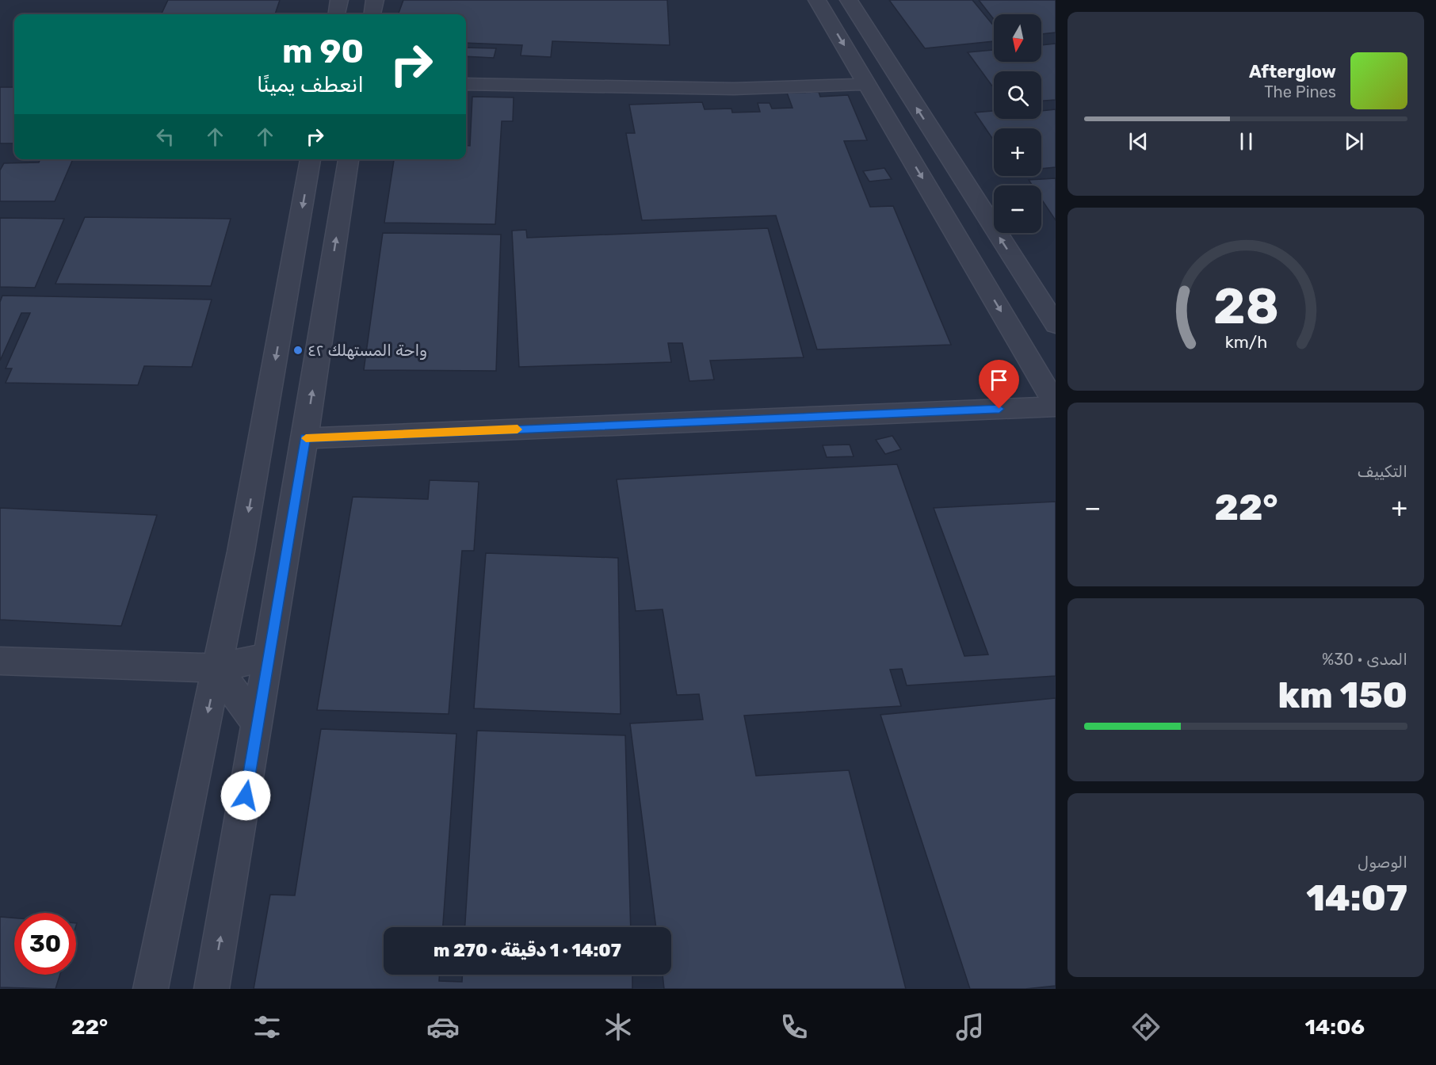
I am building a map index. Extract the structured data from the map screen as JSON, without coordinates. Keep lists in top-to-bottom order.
{
  "places": ["واحة المستهلك ٤٢"],
  "north": "bottom",
  "page": {
    "map_buttons": ["+", "−"],
    "turn": ["90 m", "انعطف يمينًا"],
    "song": ["Afterglow", "The Pines"],
    "tile": [
      "التكييف",
      ["المدى · 30%", "150 km"],
      ["الوصول", "14:07"]
    ],
    "heat": ["−", "22°", "+"],
    "limit": "30",
    "trip": "14:07 · 1 دقيقة · 270 m",
    "tabs": ["14:06", "22°"],
    "gauge": ["28", "km/h"]
  }
}
